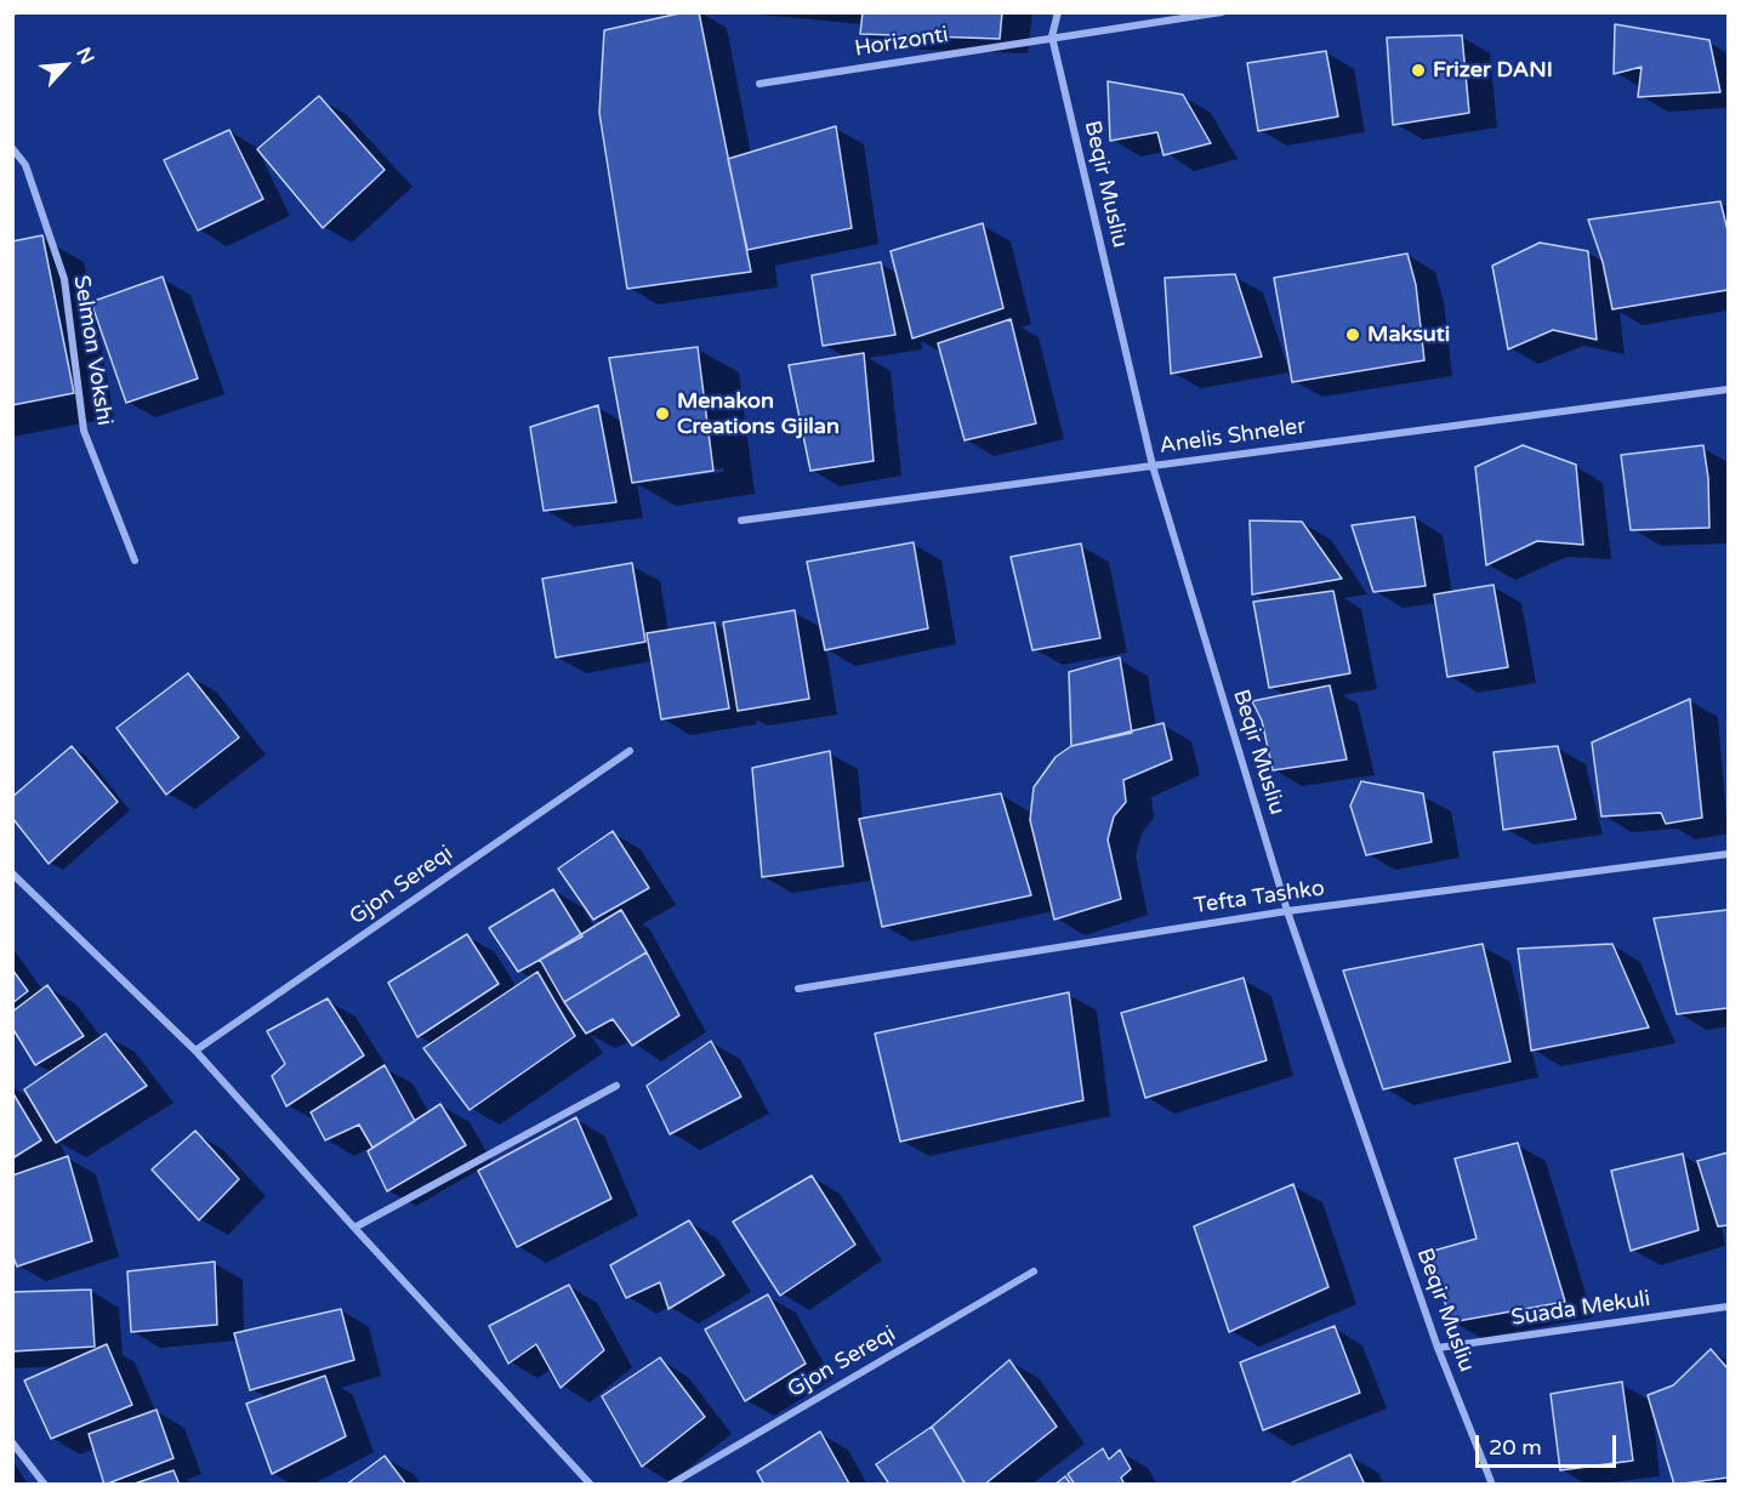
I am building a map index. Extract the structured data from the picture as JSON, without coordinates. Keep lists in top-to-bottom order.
{
  "streets": {
    "street": [
      "Horizonti",
      "Beqir Musliu",
      "Selmon Vokshi",
      "Anelis Shneler",
      "Gjon Sereqi",
      "Tefta Tashko",
      "Suada Mekuli"
    ]
  },
  "crossings": [
    ["Horizonti", "Beqir Musliu"],
    ["Beqir Musliu", "Anelis Shneler"],
    ["Beqir Musliu", "Tefta Tashko"],
    ["Beqir Musliu", "Suada Mekuli"]
  ],
  "places": ["Frizer DANI", "Maksuti", "Menakon Creations Gjilan"],
  "scale_bar": "20 m",
  "north": "top right"
}
